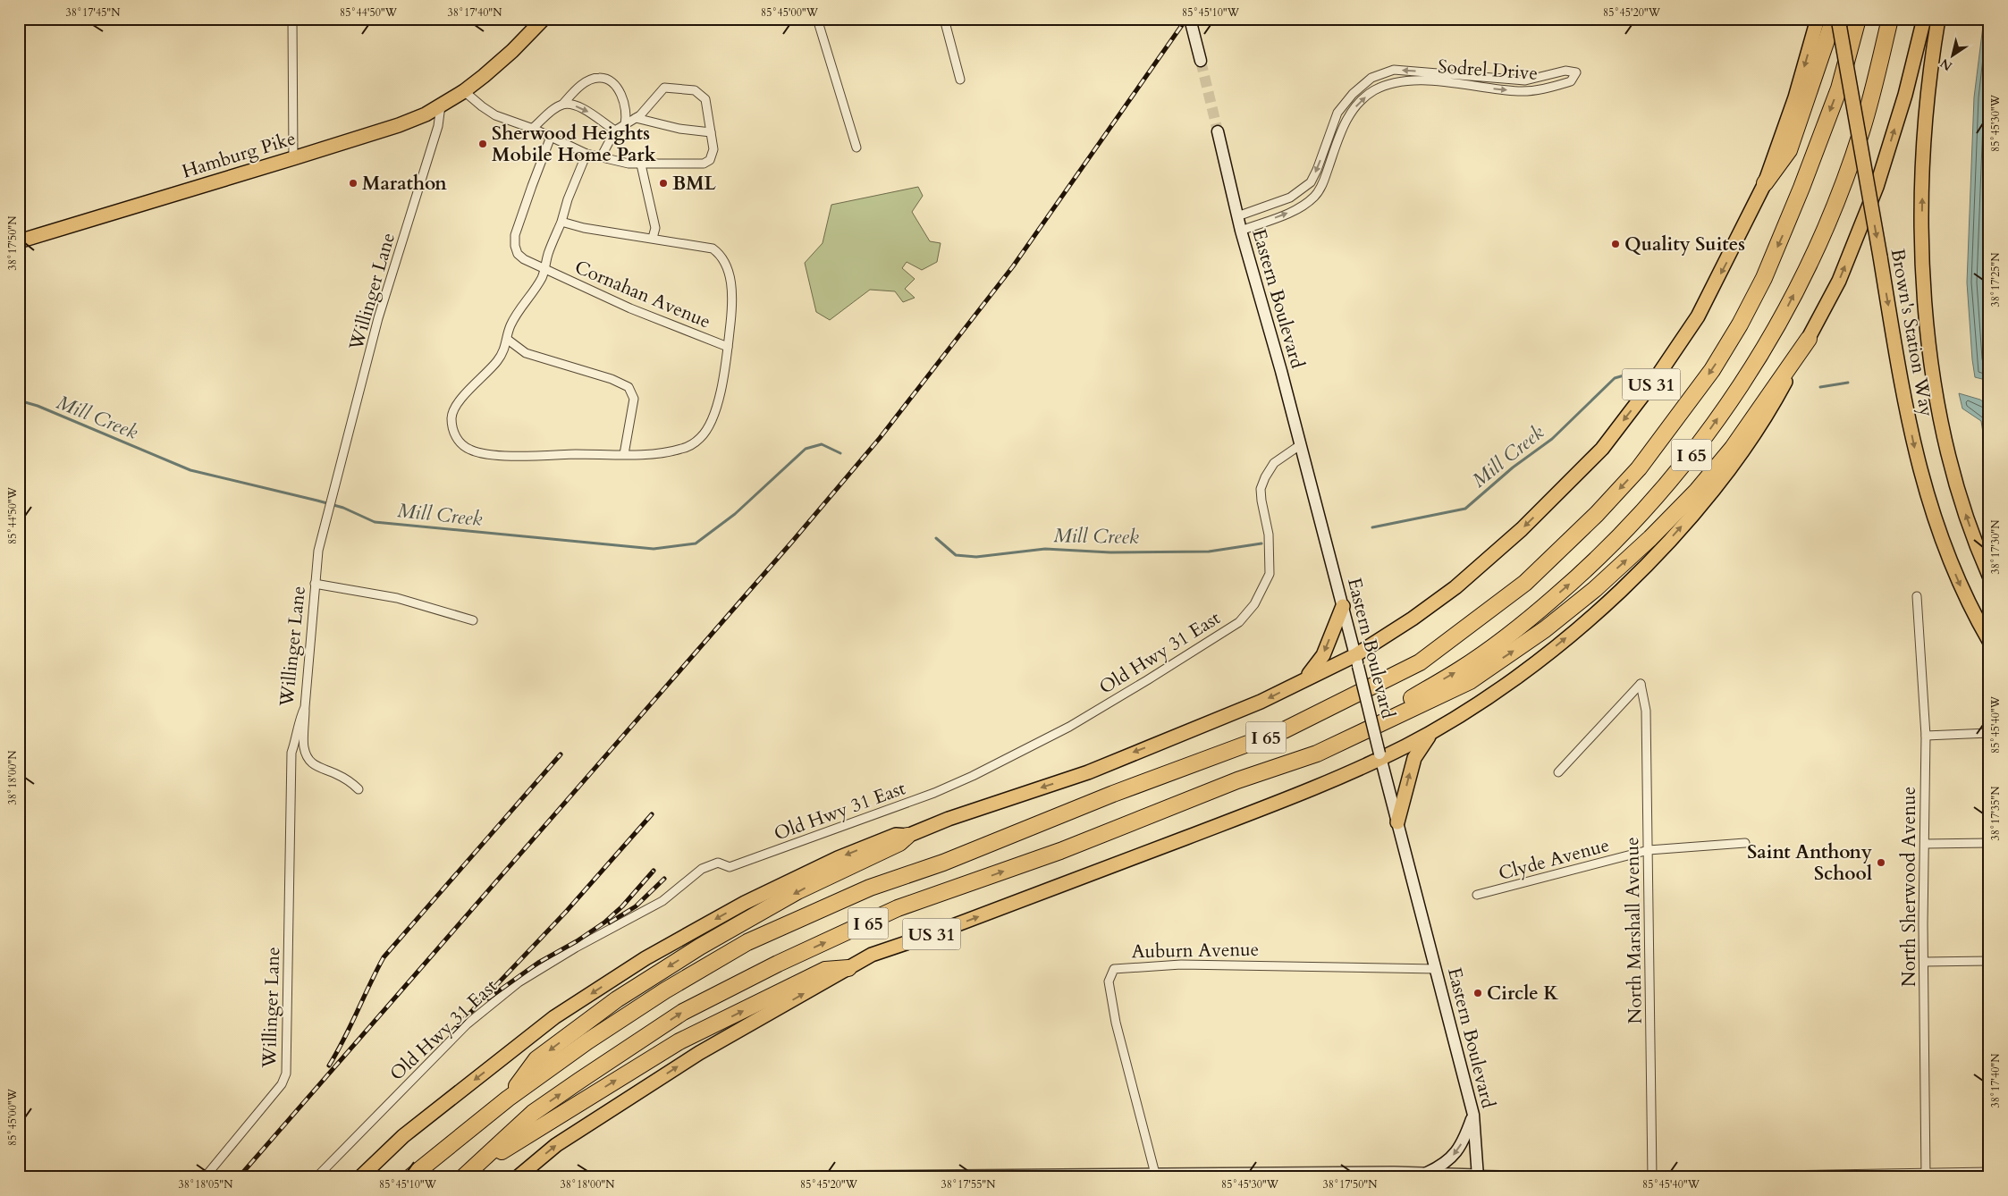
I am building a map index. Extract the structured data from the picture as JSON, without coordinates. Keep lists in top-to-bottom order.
{
  "streets": {
    "highway": ["I 65"],
    "main road": [
      "Hamburg Pike",
      "Eastern Boulevard",
      "Brown's Station Way",
      "US 31"
    ],
    "street": [
      "Sodrel Drive",
      "Willinger Lane",
      "Cornahan Avenue",
      "Old Hwy 31 East",
      "Clyde Avenue",
      "North Sherwood Avenue",
      "North Marshall Avenue",
      "Auburn Avenue"
    ]
  },
  "crossings": [
    ["Sodrel Drive", "Eastern Boulevard"],
    ["Hamburg Pike", "Willinger Lane"],
    ["Eastern Boulevard", "US 31"],
    ["Eastern Boulevard", "Old Hwy 31 East"],
    ["Eastern Boulevard", "Auburn Avenue"],
    ["Clyde Avenue", "North Marshall Avenue"]
  ],
  "water": ["Mill Creek"],
  "places": [
    "Sherwood Heights Mobile Home Park",
    "Marathon",
    "BML",
    "Quality Suites",
    "Saint Anthony School",
    "Circle K"
  ],
  "north": "bottom left",
  "coordinates": [
    "38°17'45\"N",
    "85°44'50\"W",
    "38°17'40\"N",
    "85°45'00\"W",
    "85°45'10\"W",
    "85°45'20\"W",
    "85°45'30\"W",
    "38°17'50\"N",
    "38°17'25\"N",
    "38°17'30\"N",
    "85°45'40\"W",
    "38°18'00\"N",
    "38°17'35\"N",
    "38°18'05\"N",
    "38°17'55\"N"
  ]
}
